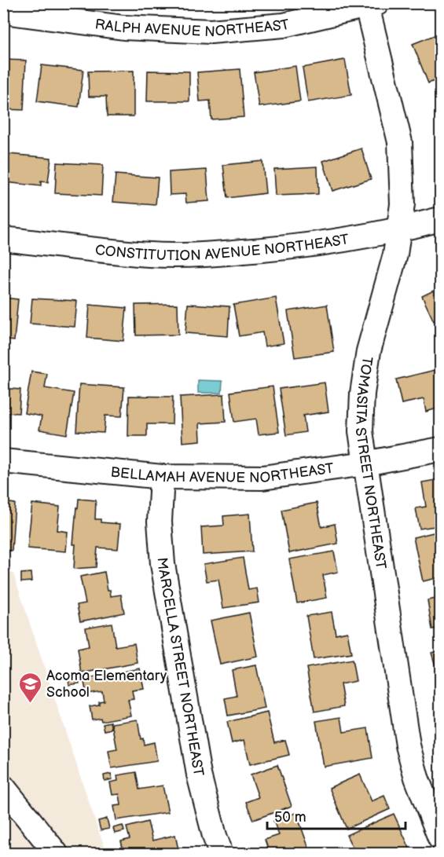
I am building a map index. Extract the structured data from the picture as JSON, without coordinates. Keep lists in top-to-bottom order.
{
  "streets": {
    "street": [
      "RALPH AVENUE NORTHEAST",
      "CONSTITUTION AVENUE NORTHEAST",
      "TOMASITA STREET NORTHEAST",
      "BELLAMAH AVENUE NORTHEAST",
      "MARCELLA STREET NORTHEAST"
    ]
  },
  "crossings": [
    ["RALPH AVENUE NORTHEAST", "TOMASITA STREET NORTHEAST"],
    ["CONSTITUTION AVENUE NORTHEAST", "TOMASITA STREET NORTHEAST"],
    ["TOMASITA STREET NORTHEAST", "BELLAMAH AVENUE NORTHEAST"],
    ["BELLAMAH AVENUE NORTHEAST", "MARCELLA STREET NORTHEAST"]
  ],
  "places": {
    "school or university": ["Acoma Elementary School"]
  },
  "scale_bar": "50 m"
}
